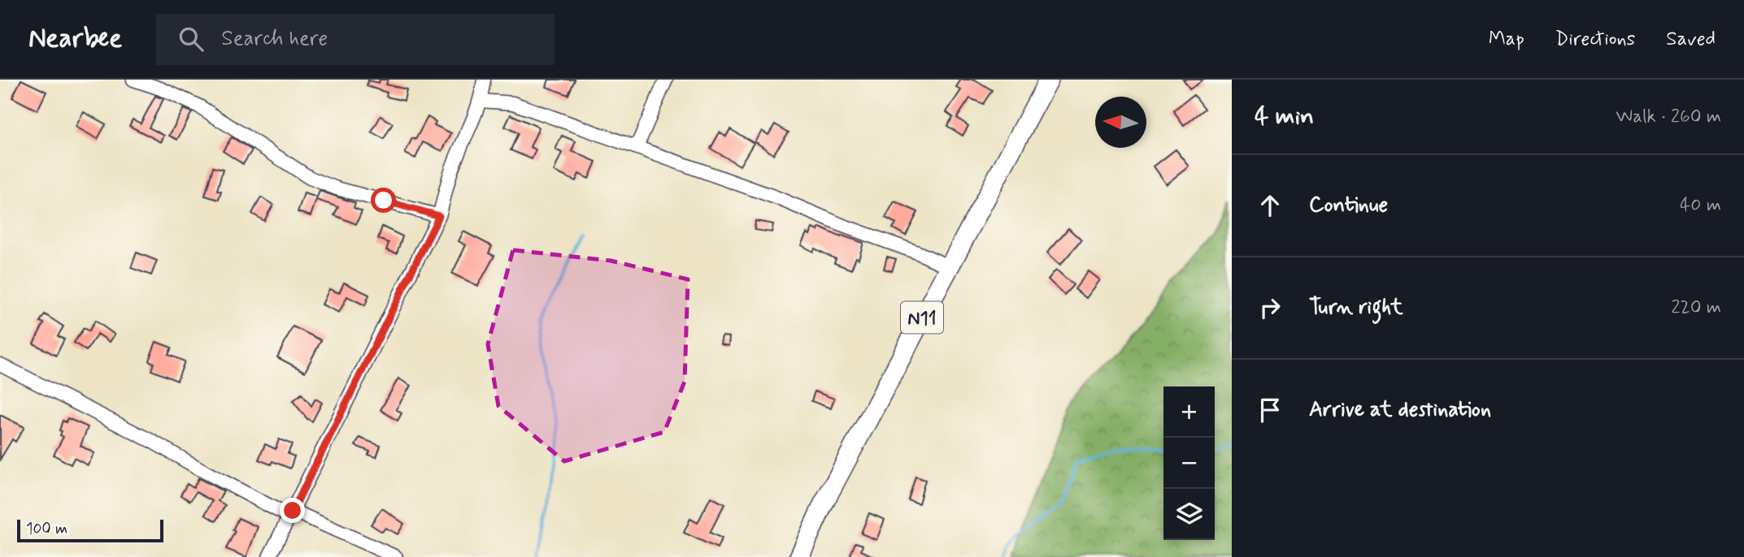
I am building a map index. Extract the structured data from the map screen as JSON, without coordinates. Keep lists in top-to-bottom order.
{
  "streets": {
    "highway": ["N11"]
  },
  "scale_bar": "100 m",
  "north": "left",
  "page": {
    "header": "Nearbee",
    "search": "Search here",
    "nav": ["Map", "Directions", "Saved"],
    "heading": ["4 min", "Walk · 260 m"],
    "list": [
      ["Continue", "40 m"],
      ["Turn right", "220 m"],
      "Arrive at destination"
    ],
    "map_buttons": ["+", "−"],
    "scale": "100 m"
  }
}
